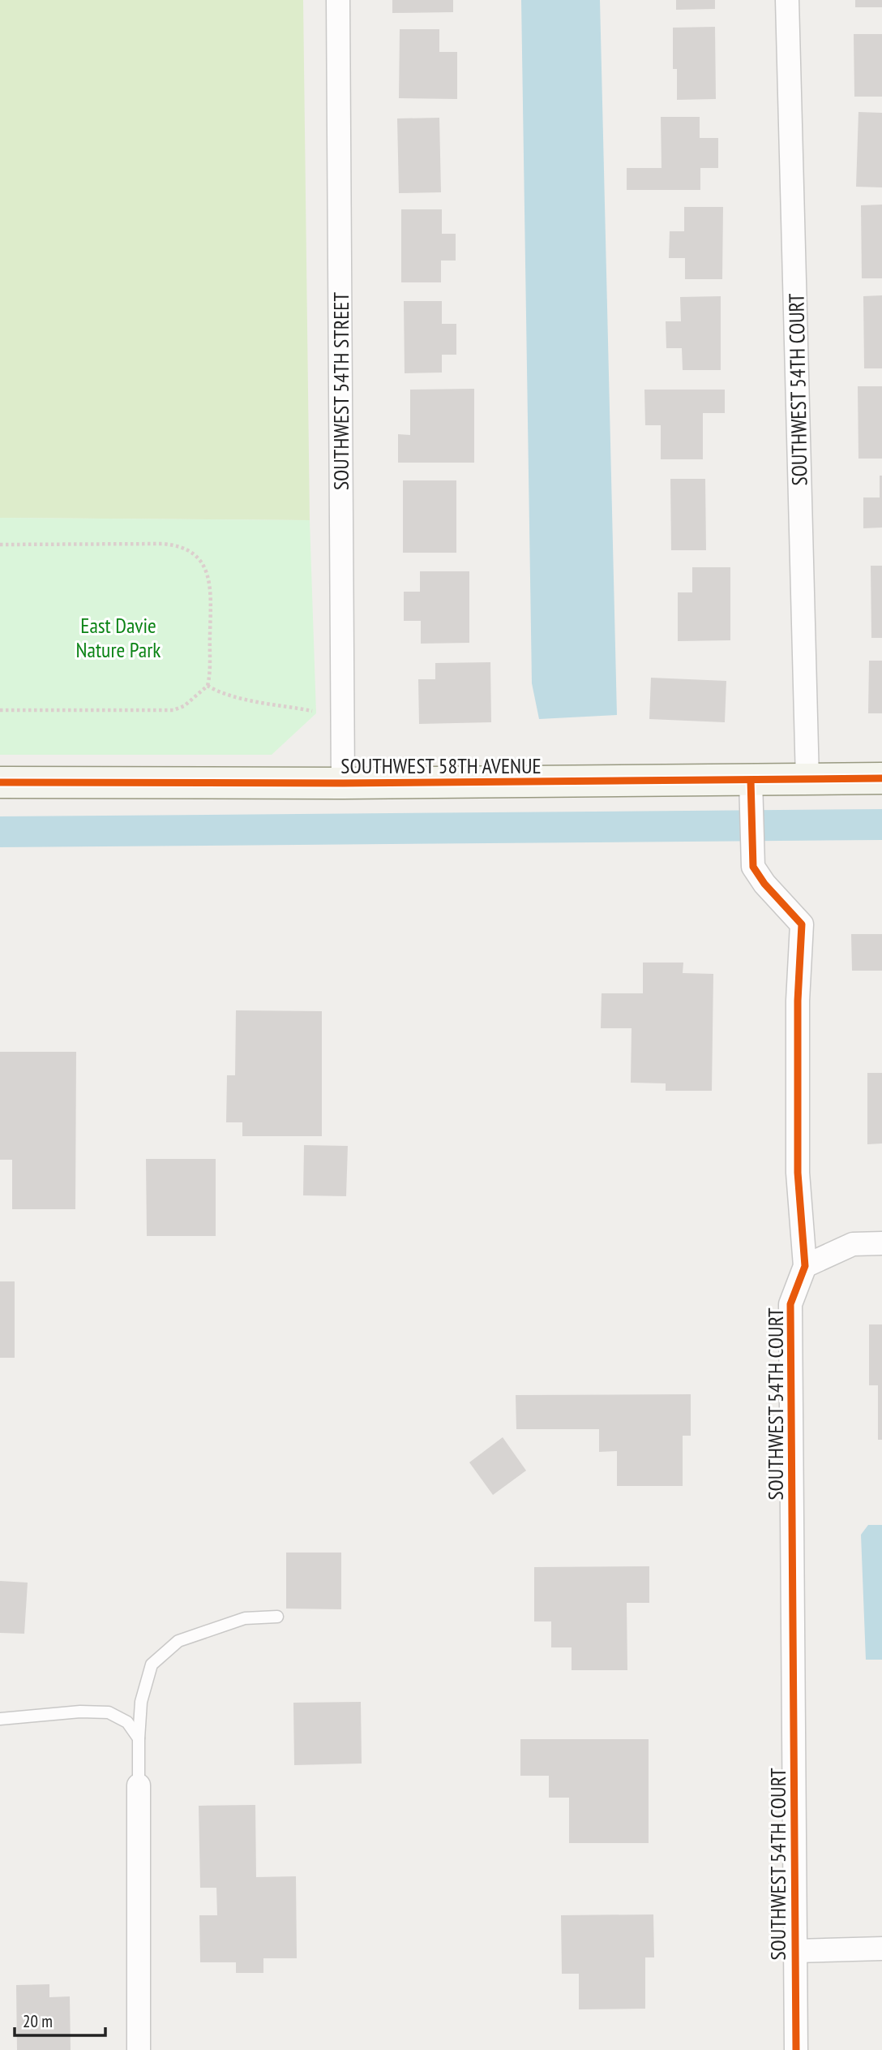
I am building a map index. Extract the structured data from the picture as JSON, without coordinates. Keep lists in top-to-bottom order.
{
  "streets": {
    "street": ["SOUTHWEST 54TH COURT", "SOUTHWEST 54TH STREET", "SOUTHWEST 58TH AVENUE"]
  },
  "crossings": [
    ["SOUTHWEST 54TH COURT", "SOUTHWEST 58TH AVENUE"],
    ["SOUTHWEST 54TH STREET", "SOUTHWEST 58TH AVENUE"]
  ],
  "parks": ["East Davie Nature Park"],
  "scale_bar": "20 m"
}
